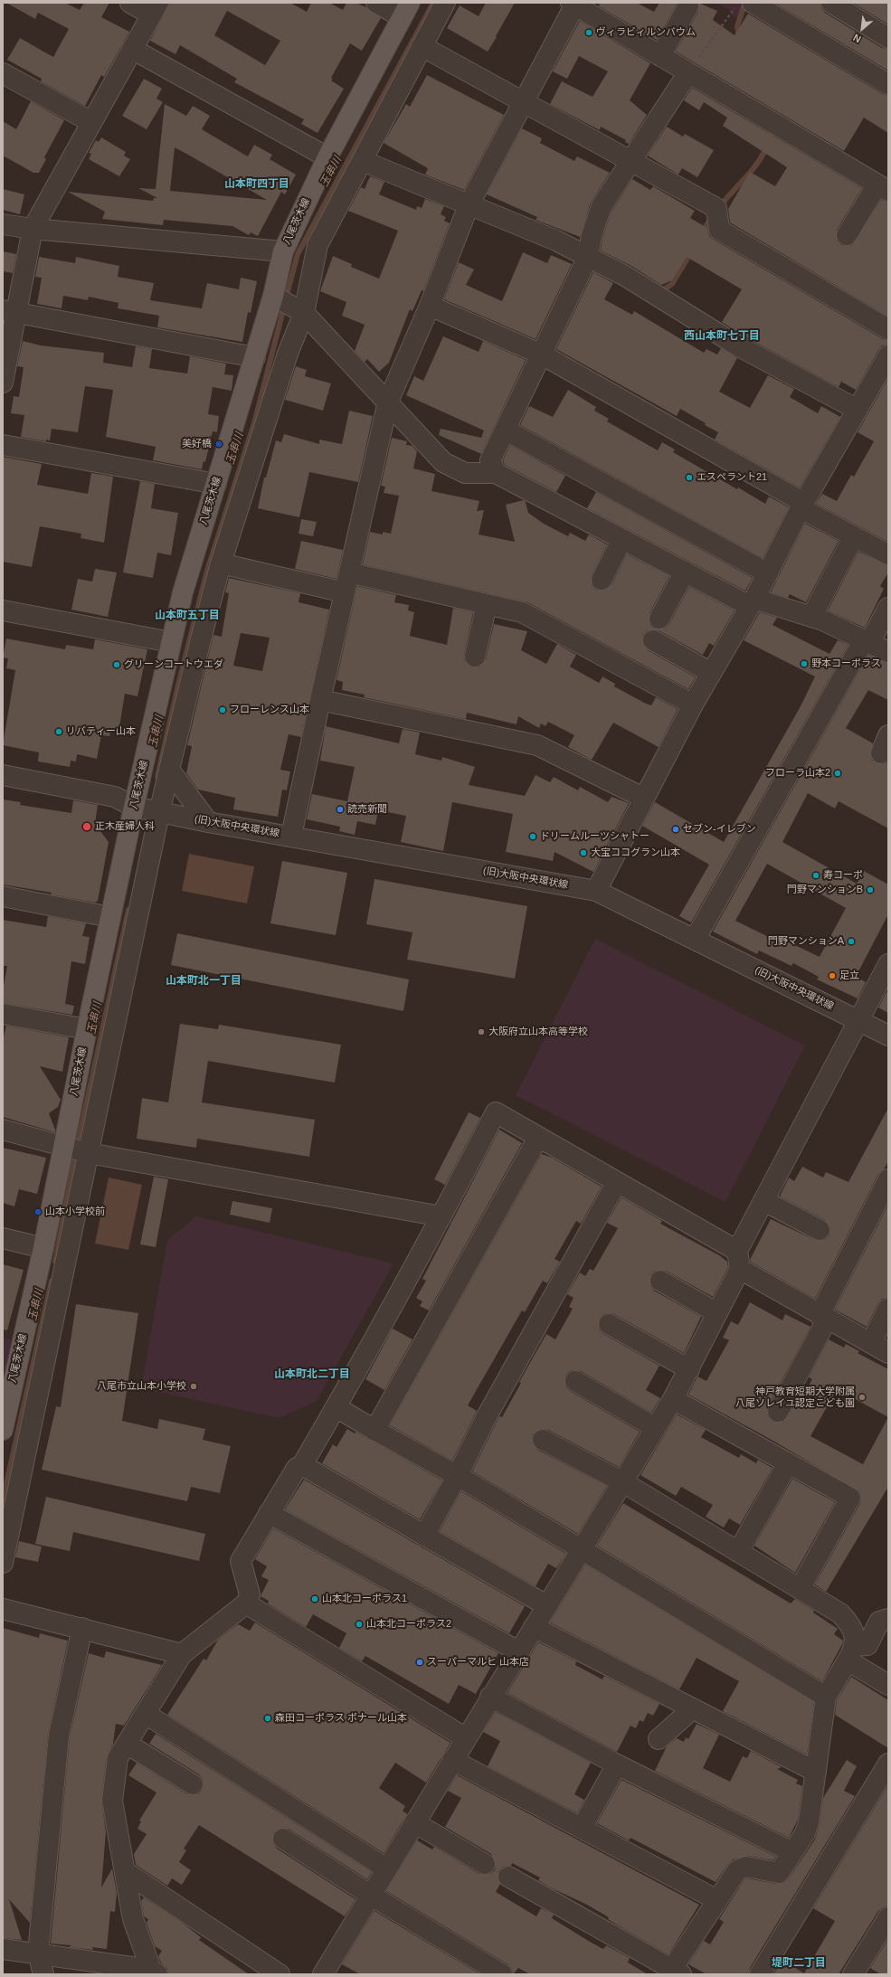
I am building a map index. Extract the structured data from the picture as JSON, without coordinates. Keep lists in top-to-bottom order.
{
  "streets": {
    "main road": ["八尾茨木線"],
    "street": ["(旧)大阪中央環状線"]
  },
  "crossings": [
    ["八尾茨木線", "(旧)大阪中央環状線"]
  ],
  "districts": [
    "山本町四丁目",
    "西山本町七丁目",
    "山本町五丁目",
    "山本町北一丁目",
    "山本町北二丁目",
    "堤町二丁目"
  ],
  "water": ["玉串川"],
  "places": [
    "ヴィラビィルンバウム",
    "美好橋",
    "エスペラント21",
    "野本コーポラス",
    "グリーンコートウエダ",
    "フローレンス山本",
    "リバティー山本",
    "フローラ山本2",
    "読売新聞",
    "正木産婦人科",
    "セブン-イレブン",
    "ドリームルーツシャトー",
    "大宝ココグラン山本",
    "寿コーポ",
    "門野マンションB",
    "門野マンションA",
    "足立",
    "大阪府立山本高等学校",
    "山本小学校前",
    "八尾市立山本小学校",
    "神戸教育短期大学附属 八尾ソレイユ認定こども園",
    "山本北コーポラス1",
    "山本北コーポラス2",
    "スーパーマルヒ 山本店",
    "森田コーポラス ボナール山本"
  ],
  "north": "bottom left"
}
